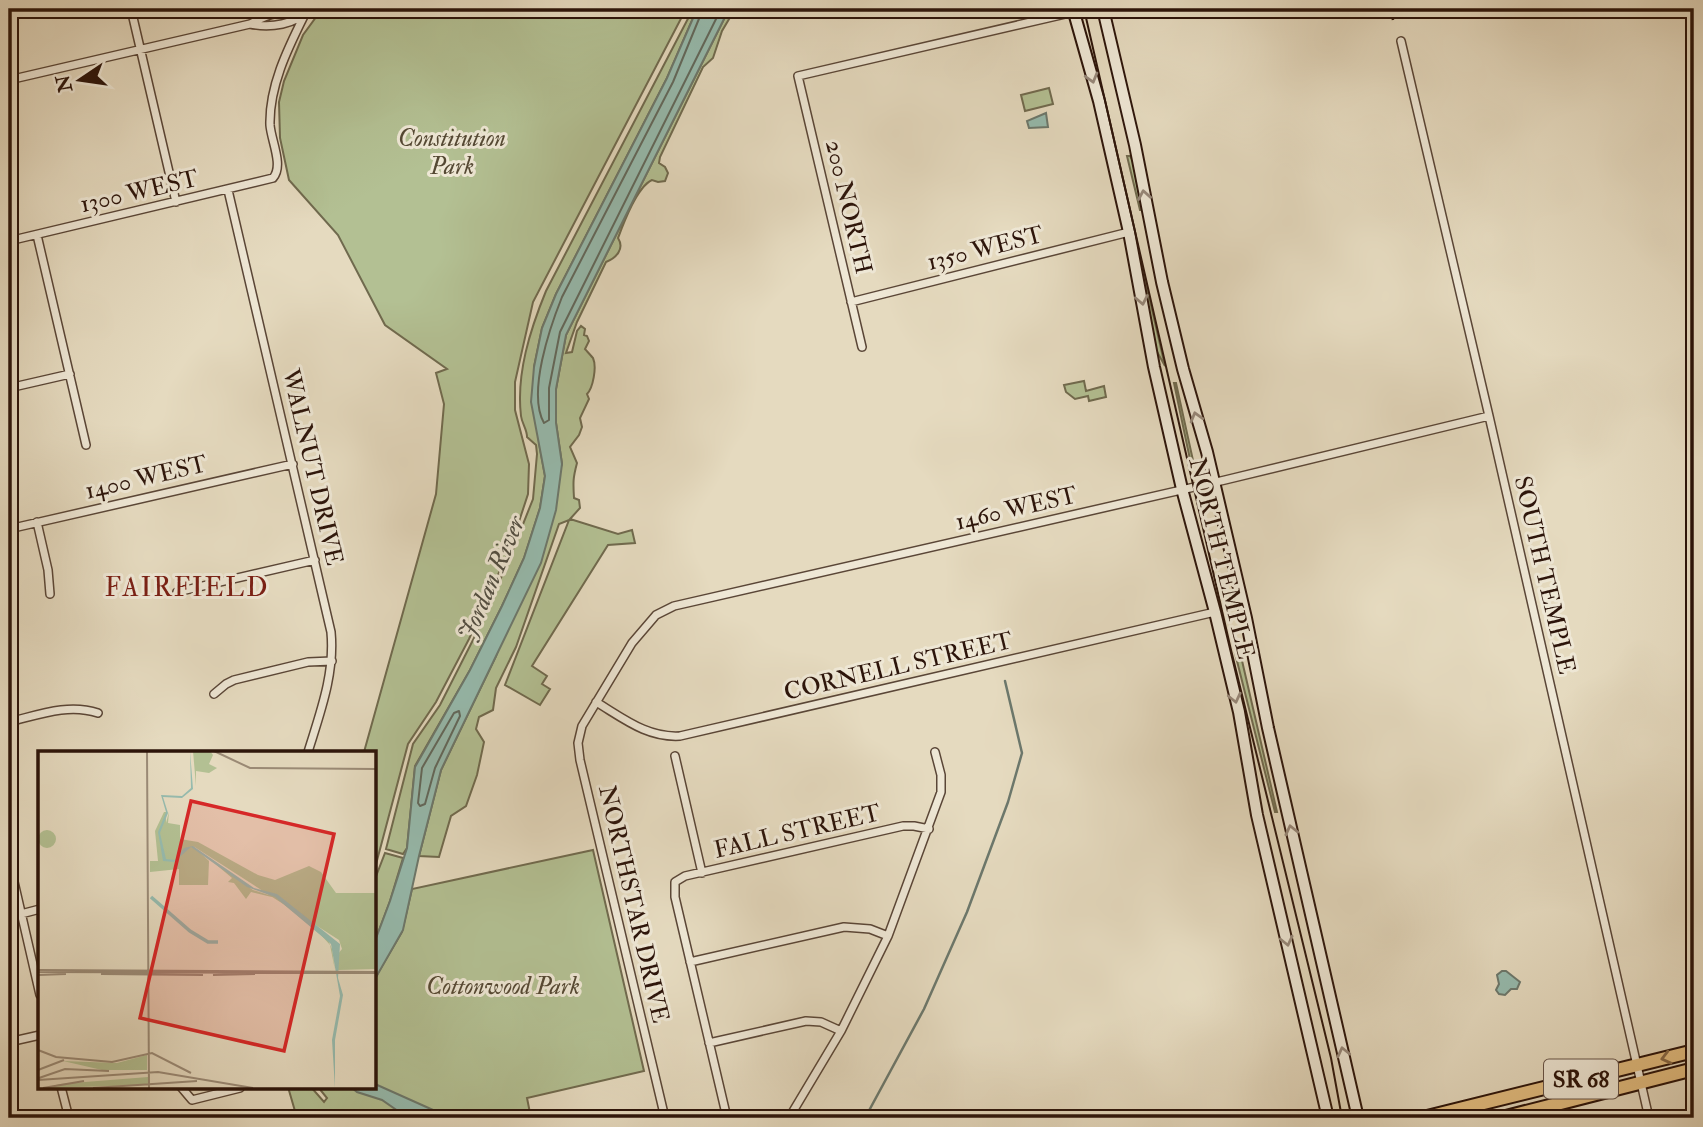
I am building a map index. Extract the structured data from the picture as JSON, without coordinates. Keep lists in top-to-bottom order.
{
  "streets": {
    "main road": ["NORTH TEMPLE", "SR 68"],
    "street": [
      "1300 WEST",
      "200 NORTH",
      "1350 WEST",
      "WALNUT DRIVE",
      "1400 WEST",
      "1460 WEST",
      "SOUTH TEMPLE",
      "CORNELL STREET",
      "FALL STREET",
      "NORTHSTAR DRIVE"
    ]
  },
  "crossings": [
    ["1300 WEST", "WALNUT DRIVE"],
    ["200 NORTH", "1350 WEST"],
    ["200 NORTH", "NORTH TEMPLE"],
    ["1350 WEST", "NORTH TEMPLE"],
    ["WALNUT DRIVE", "1400 WEST"],
    ["1460 WEST", "NORTH TEMPLE"],
    ["1460 WEST", "SOUTH TEMPLE"],
    ["1460 WEST", "CORNELL STREET"],
    ["1460 WEST", "NORTHSTAR DRIVE"],
    ["NORTH TEMPLE", "CORNELL STREET"],
    ["SOUTH TEMPLE", "SR 68"],
    ["CORNELL STREET", "NORTHSTAR DRIVE"]
  ],
  "districts": ["FAIRFIELD"],
  "water": ["Jordan River"],
  "parks": ["Constitution Park", "Cottonwood Park"],
  "north": "left"
}
